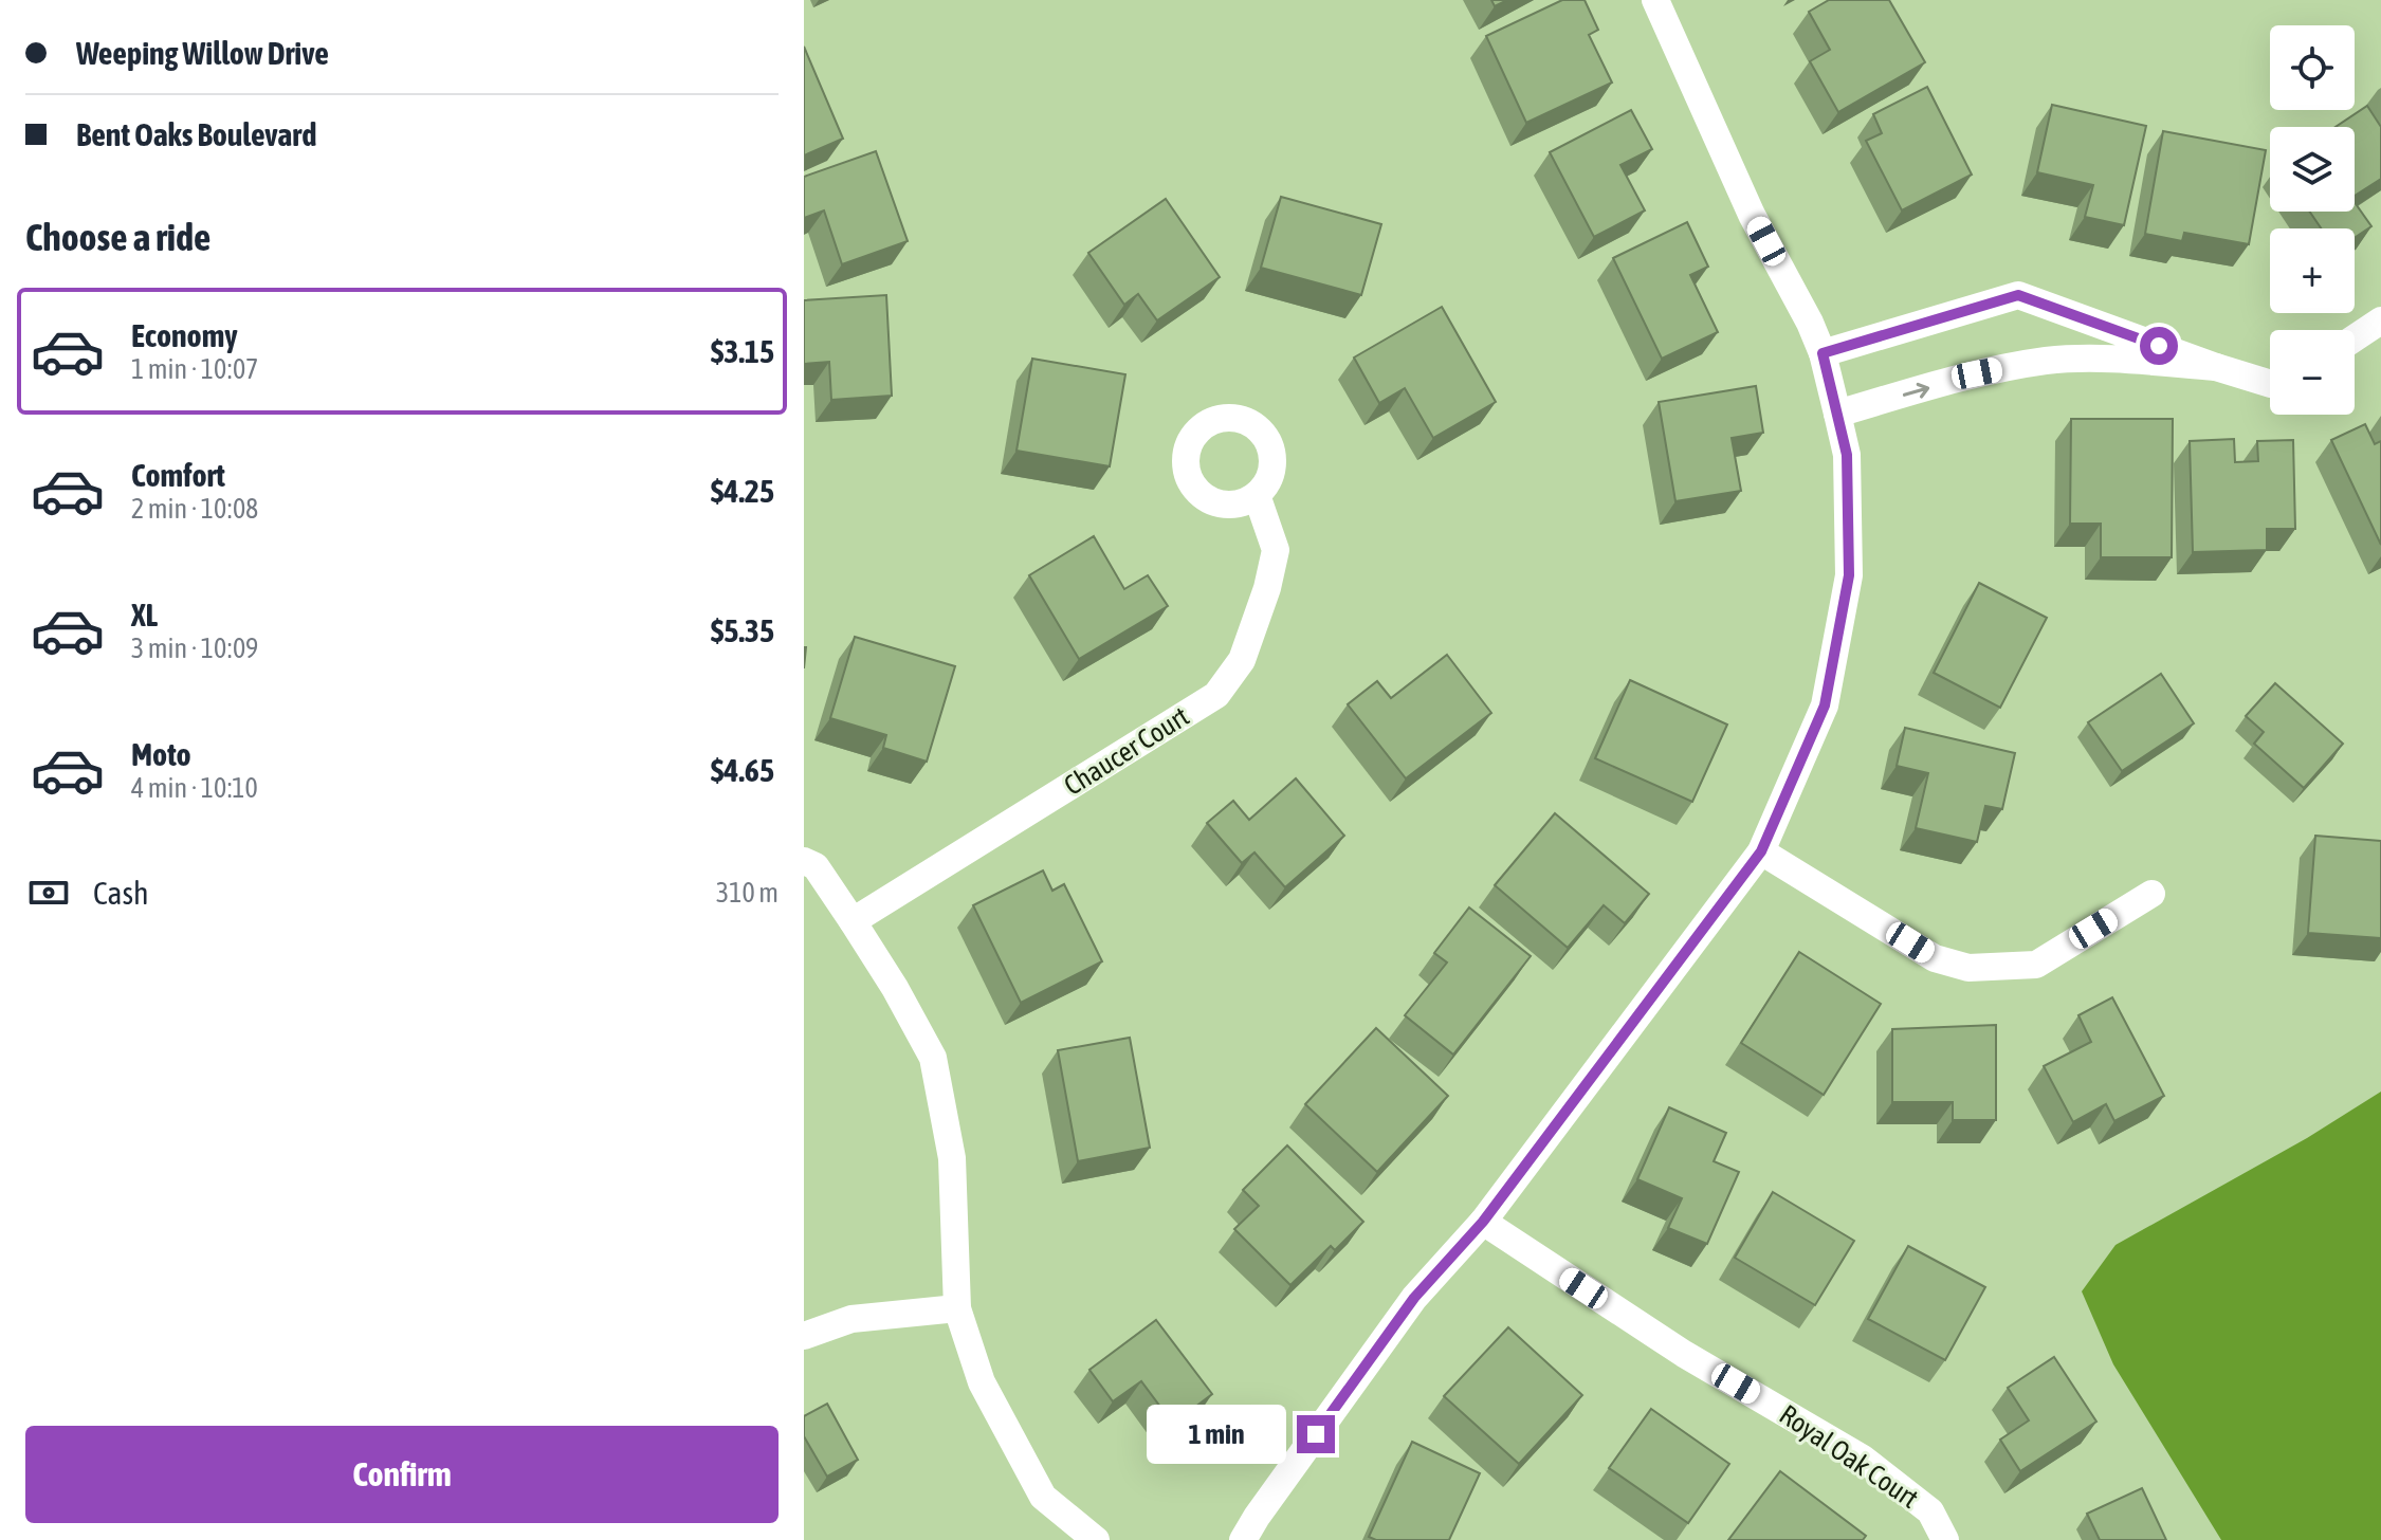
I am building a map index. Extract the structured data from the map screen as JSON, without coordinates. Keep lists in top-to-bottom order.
{
  "streets": {
    "street": ["Chaucer Court", "Royal Oak Court"]
  },
  "page": {
    "banner": ["Weeping Willow Drive", "Bent Oaks Boulevard"],
    "map_buttons": ["+", "−"],
    "heading": "Choose a ride",
    "list": [
      {
        "name": "Economy",
        "note": "1 min · 10:07",
        "value": "$3.15"
      },
      {
        "name": "Comfort",
        "note": "2 min · 10:08",
        "value": "$4.25"
      },
      {
        "name": "XL",
        "note": "3 min · 10:09",
        "value": "$5.35"
      },
      {
        "name": "Moto",
        "note": "4 min · 10:10",
        "value": "$4.65"
      }
    ],
    "pay": ["Cash", "310 m"],
    "bubble": "1 min",
    "buttons": "Confirm"
  }
}
